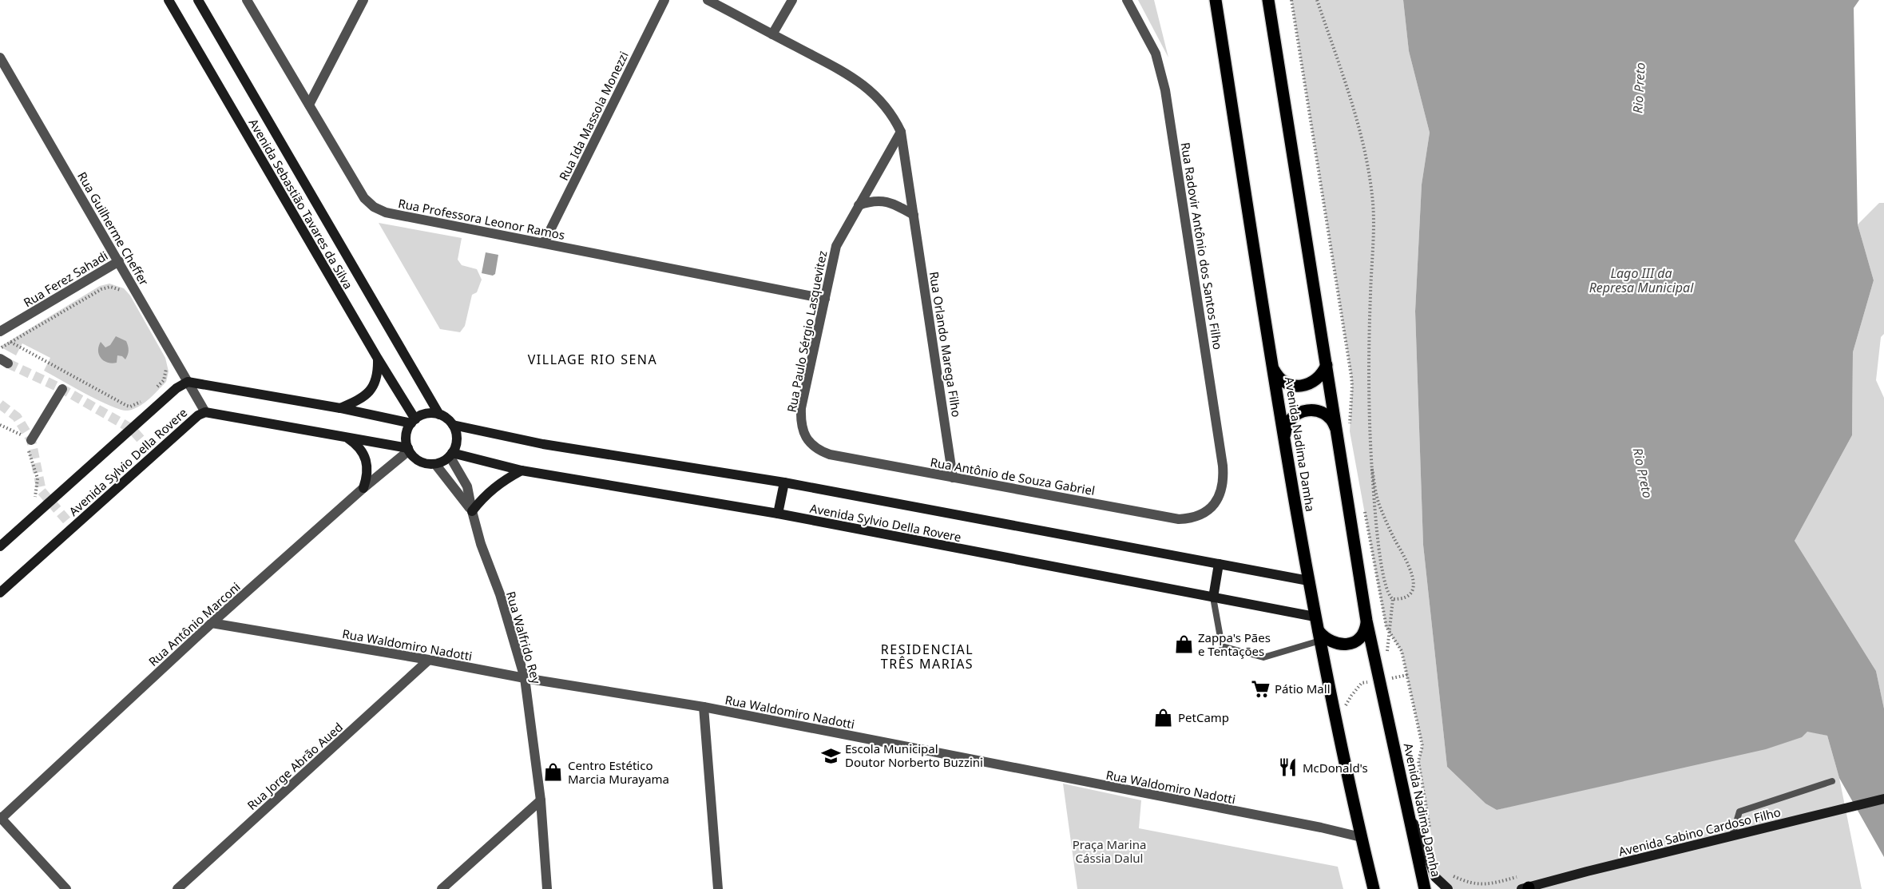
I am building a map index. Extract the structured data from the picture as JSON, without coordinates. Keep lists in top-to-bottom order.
{
  "streets": {
    "main road": [
      "Avenida Sebastião Tavares da Silva",
      "Avenida Nadima Damha",
      "Avenida Sylvio Della Rovere",
      "Avenida Sabino Cardoso Filho"
    ],
    "street": [
      "Rua Ida Massola Monezzi",
      "Rua Professora Leonor Ramos",
      "Rua Guilherme Cheffer",
      "Rua Radovir Antônio dos Santos Filho",
      "Rua Ferez Sahadi",
      "Rua Paulo Sérgio Lasquevitez",
      "Rua Orlando Marega Filho",
      "Rua Antônio de Souza Gabriel",
      "Rua Antônio Marconi",
      "Rua Walfrido Rey",
      "Rua Waldomiro Nadotti",
      "Rua Jorge Abrão Aued"
    ]
  },
  "crossings": [
    ["Rua Ida Massola Monezzi", "Rua Professora Leonor Ramos"],
    ["Avenida Sebastião Tavares da Silva", "Avenida Sylvio Della Rovere"],
    ["Avenida Sebastião Tavares da Silva", "Rua Antônio Marconi"],
    ["Avenida Sebastião Tavares da Silva", "Rua Walfrido Rey"],
    ["Rua Professora Leonor Ramos", "Rua Paulo Sérgio Lasquevitez"],
    ["Rua Guilherme Cheffer", "Rua Ferez Sahadi"],
    ["Rua Guilherme Cheffer", "Avenida Sylvio Della Rovere"],
    ["Rua Radovir Antônio dos Santos Filho", "Rua Antônio de Souza Gabriel"],
    ["Rua Paulo Sérgio Lasquevitez", "Rua Orlando Marega Filho"],
    ["Rua Paulo Sérgio Lasquevitez", "Rua Antônio de Souza Gabriel"],
    ["Rua Orlando Marega Filho", "Rua Antônio de Souza Gabriel"],
    ["Avenida Nadima Damha", "Avenida Sylvio Della Rovere"],
    ["Avenida Nadima Damha", "Rua Waldomiro Nadotti"],
    ["Avenida Sylvio Della Rovere", "Rua Antônio Marconi"],
    ["Avenida Sylvio Della Rovere", "Rua Walfrido Rey"],
    ["Rua Antônio Marconi", "Rua Walfrido Rey"],
    ["Rua Antônio Marconi", "Rua Waldomiro Nadotti"],
    ["Rua Walfrido Rey", "Rua Waldomiro Nadotti"],
    ["Rua Waldomiro Nadotti", "Rua Jorge Abrão Aued"]
  ],
  "districts": ["VILLAGE RIO SENA", "RESIDENCIAL TRÊS MARIAS"],
  "water": ["Rio Preto", "Lago III da Represa Municipal"],
  "parks": ["Praça Marina Cássia Dalul"],
  "places": {
    "shop": ["Zappa's Pães e Tentações", "PetCamp", "Centro Estético Marcia Murayama"],
    "supermarket": ["Pátio Mall"],
    "school or university": ["Escola Municipal Doutor Norberto Buzzini"],
    "restaurant": ["McDonald's"]
  }
}
